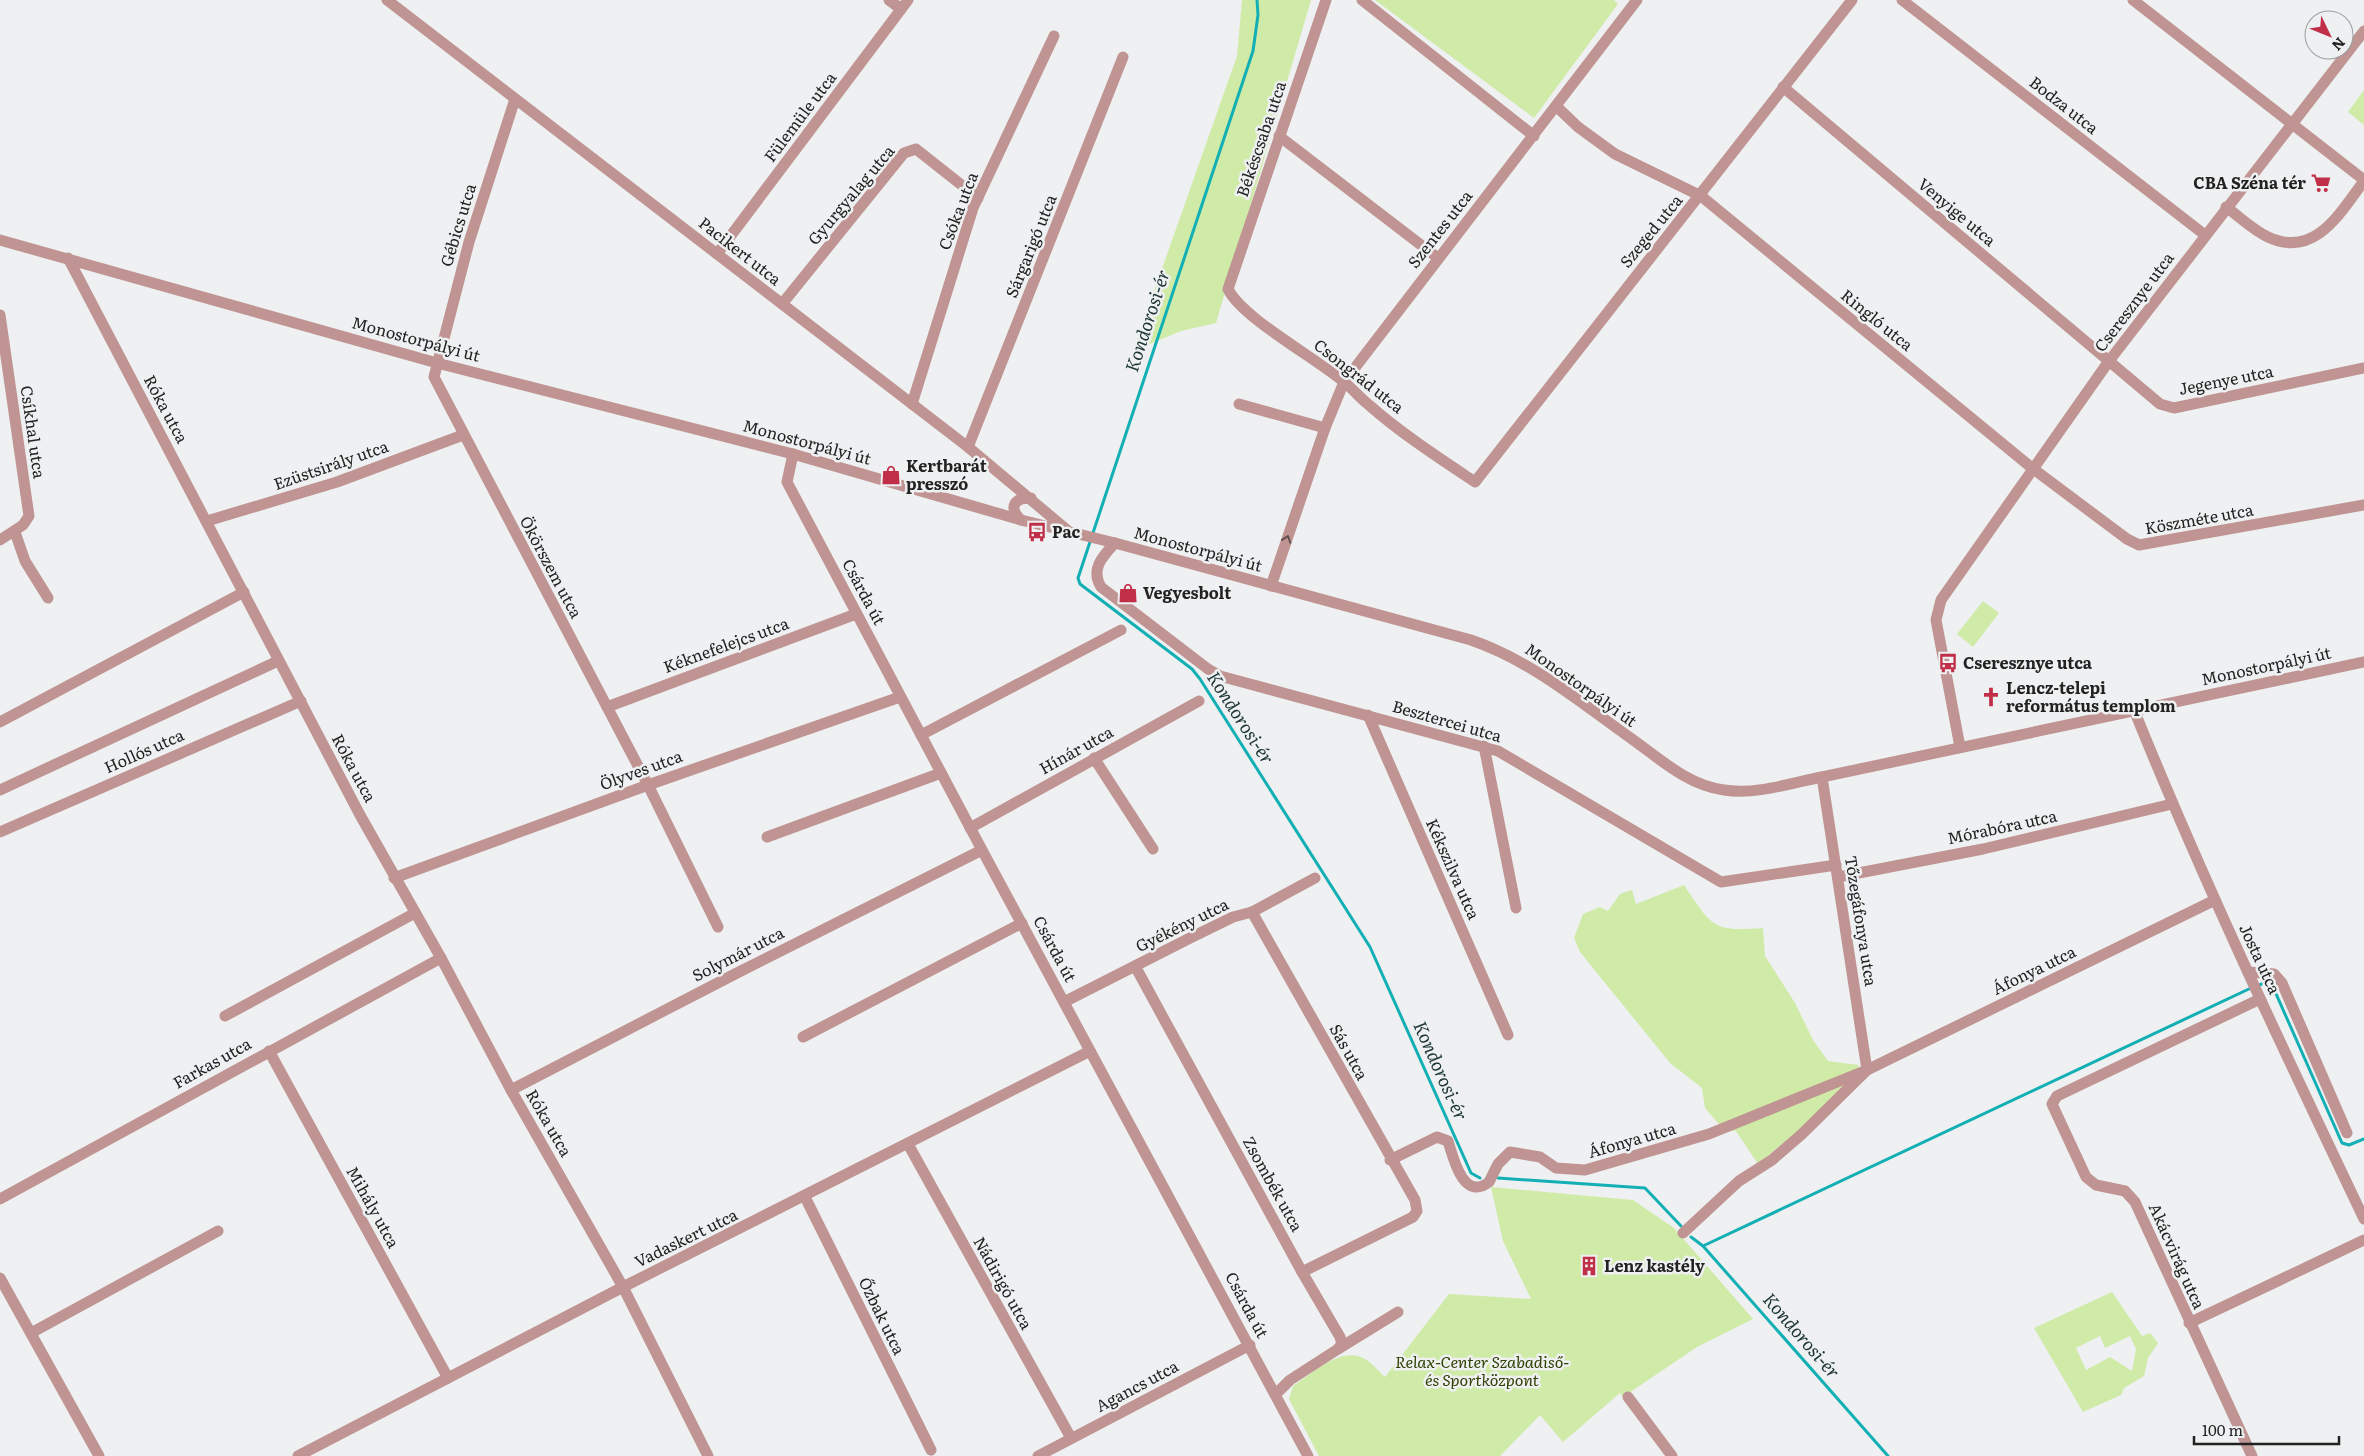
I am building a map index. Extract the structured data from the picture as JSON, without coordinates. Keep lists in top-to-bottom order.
{
  "streets": {
    "street": [
      "Bodza utca",
      "Fülemüle utca",
      "Békéscsaba utca",
      "Gyurgyalag utca",
      "Csóka utca",
      "Venyige utca",
      "Gébics utca",
      "Szentes utca",
      "Szeged utca",
      "Sárgarigó utca",
      "Pacikert utca",
      "Cseresznye utca",
      "Ringló utca",
      "Monostorpályi út",
      "Csongrád utca",
      "Jegenye utca",
      "Róka utca",
      "Csíkhal utca",
      "Ezüstsirály utca",
      "Köszméte utca",
      "Ökörszem utca",
      "Csárda út",
      "Kéknefelejcs utca",
      "Besztercei utca",
      "Hínár utca",
      "Hollós utca",
      "Ölyves utca",
      "Mórabóra utca",
      "Kékszilva utca",
      "Tőzegáfonya utca",
      "Gyékény utca",
      "Solymár utca",
      "Josta utca",
      "Áfonya utca",
      "Sás utca",
      "Farkas utca",
      "Zsombék utca",
      "Mihály utca",
      "Vadaskert utca",
      "Akácvirág utca",
      "Nádirigó utca",
      "Őzbak utca",
      "Agancs utca"
    ]
  },
  "crossings": [
    ["Bodza utca", "Cseresznye utca"],
    ["Fülemüle utca", "Pacikert utca"],
    ["Békéscsaba utca", "Csongrád utca"],
    ["Gyurgyalag utca", "Csóka utca"],
    ["Gyurgyalag utca", "Pacikert utca"],
    ["Csóka utca", "Pacikert utca"],
    ["Venyige utca", "Szeged utca"],
    ["Venyige utca", "Cseresznye utca"],
    ["Venyige utca", "Jegenye utca"],
    ["Gébics utca", "Pacikert utca"],
    ["Gébics utca", "Monostorpályi út"],
    ["Gébics utca", "Ökörszem utca"],
    ["Szentes utca", "Monostorpályi út"],
    ["Szentes utca", "Csongrád utca"],
    ["Szeged utca", "Ringló utca"],
    ["Szeged utca", "Csongrád utca"],
    ["Sárgarigó utca", "Pacikert utca"],
    ["Pacikert utca", "Monostorpályi út"],
    ["Cseresznye utca", "Ringló utca"],
    ["Cseresznye utca", "Monostorpályi út"],
    ["Cseresznye utca", "Jegenye utca"],
    ["Cseresznye utca", "Köszméte utca"],
    ["Ringló utca", "Köszméte utca"],
    ["Monostorpályi út", "Róka utca"],
    ["Monostorpályi út", "Ökörszem utca"],
    ["Monostorpályi út", "Csárda út"],
    ["Monostorpályi út", "Besztercei utca"],
    ["Monostorpályi út", "Tőzegáfonya utca"],
    ["Monostorpályi út", "Josta utca"],
    ["Róka utca", "Ezüstsirály utca"],
    ["Róka utca", "Hollós utca"],
    ["Róka utca", "Ölyves utca"],
    ["Róka utca", "Solymár utca"],
    ["Róka utca", "Farkas utca"],
    ["Róka utca", "Vadaskert utca"],
    ["Ezüstsirály utca", "Ökörszem utca"],
    ["Ökörszem utca", "Kéknefelejcs utca"],
    ["Ökörszem utca", "Ölyves utca"],
    ["Csárda út", "Kéknefelejcs utca"],
    ["Csárda út", "Hínár utca"],
    ["Csárda út", "Ölyves utca"],
    ["Csárda út", "Gyékény utca"],
    ["Csárda út", "Solymár utca"],
    ["Csárda út", "Vadaskert utca"],
    ["Csárda út", "Agancs utca"],
    ["Besztercei utca", "Mórabóra utca"],
    ["Besztercei utca", "Kékszilva utca"],
    ["Besztercei utca", "Tőzegáfonya utca"],
    ["Mórabóra utca", "Tőzegáfonya utca"],
    ["Mórabóra utca", "Josta utca"],
    ["Tőzegáfonya utca", "Áfonya utca"],
    ["Gyékény utca", "Sás utca"],
    ["Gyékény utca", "Zsombék utca"],
    ["Josta utca", "Áfonya utca"],
    ["Josta utca", "Akácvirág utca"],
    ["Áfonya utca", "Sás utca"],
    ["Sás utca", "Zsombék utca"],
    ["Farkas utca", "Mihály utca"],
    ["Mihály utca", "Vadaskert utca"],
    ["Vadaskert utca", "Nádirigó utca"],
    ["Vadaskert utca", "Őzbak utca"],
    ["Nádirigó utca", "Agancs utca"]
  ],
  "water": ["Kondorosi-ér"],
  "parks": ["Relax-Center Szabadiső- és Sportközpont"],
  "places": {
    "supermarket": ["CBA Széna tér"],
    "shop": ["Kertbarát presszó", "Vegyesbolt"],
    "bus stop": ["Pac", "Cseresznye utca"],
    "church": ["Lencz-telepi református templom"],
    "building": ["Lenz kastély"]
  },
  "scale_bar": "100 m",
  "north": "bottom right"
}
